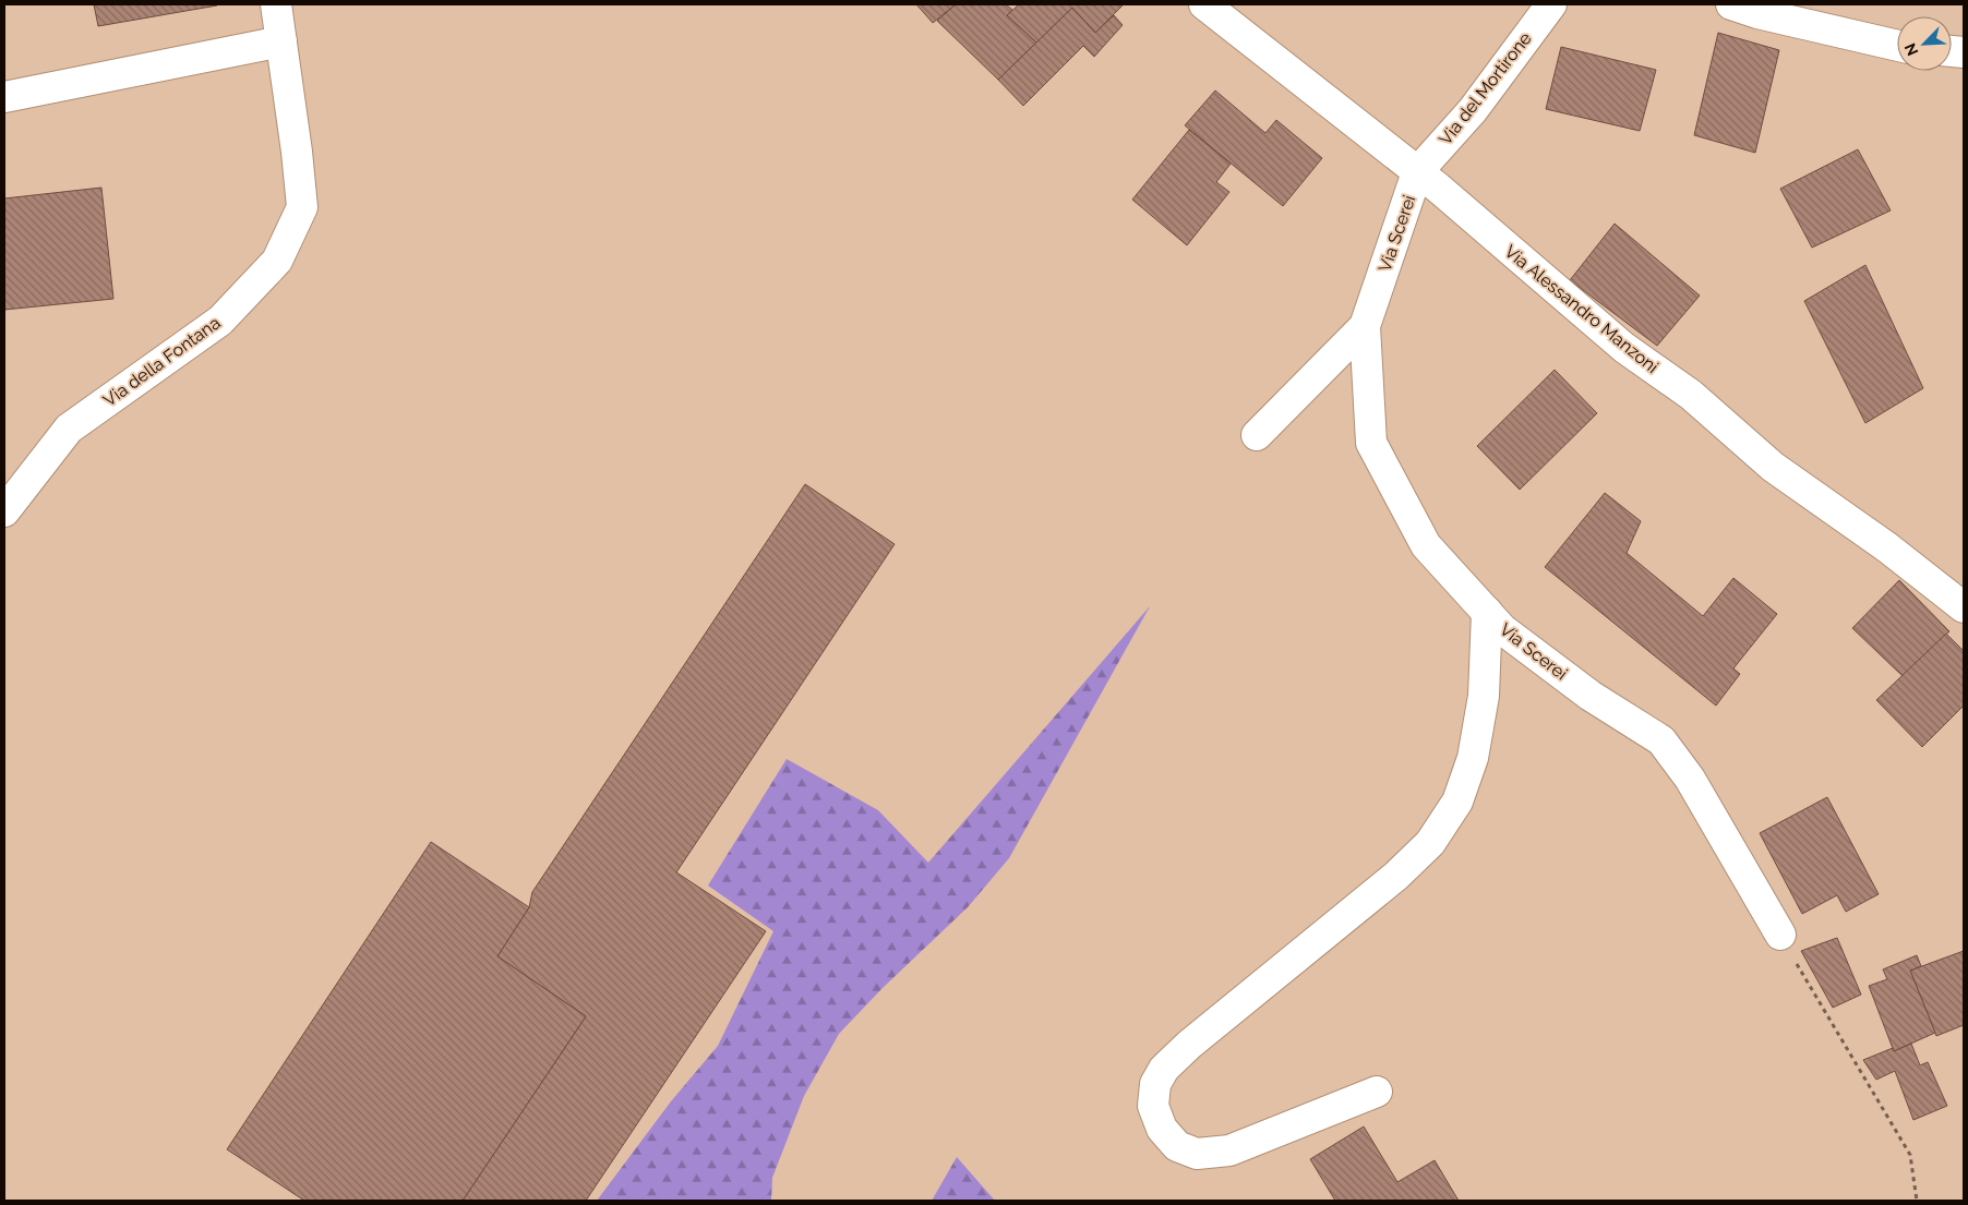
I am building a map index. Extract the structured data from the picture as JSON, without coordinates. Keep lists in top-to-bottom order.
{
  "streets": {
    "street": [
      "Via del Mortirone",
      "Via Scerei",
      "Via Alessandro Manzoni",
      "Via della Fontana"
    ]
  },
  "crossings": [
    ["Via del Mortirone", "Via Scerei"],
    ["Via del Mortirone", "Via Alessandro Manzoni"],
    ["Via Scerei", "Via Alessandro Manzoni"]
  ],
  "north": "bottom left"
}
